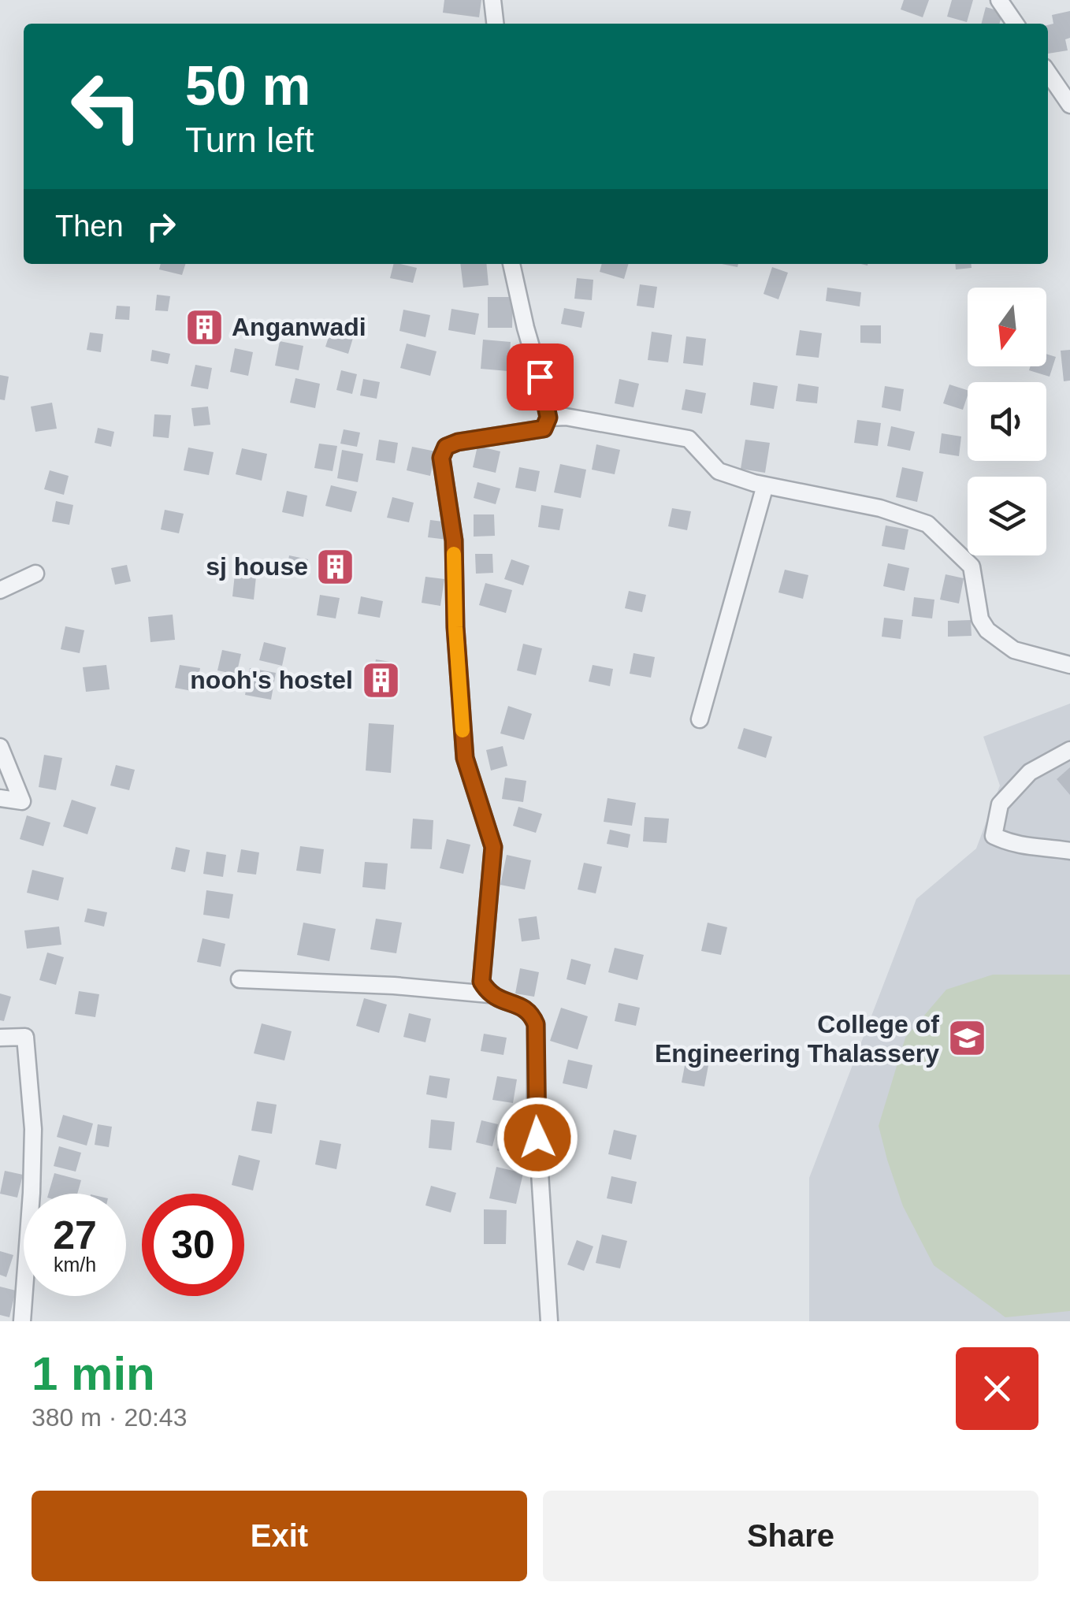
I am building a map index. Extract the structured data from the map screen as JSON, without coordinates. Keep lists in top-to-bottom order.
{
  "places": {
    "building": ["Anganwadi", "sj house", "nooh's hostel"],
    "school or university": ["College of Engineering Thalassery"]
  },
  "north": "bottom",
  "page": {
    "turn": ["50 m", "Turn left"],
    "then": "Then",
    "speed": "27 km/h",
    "limit": "30",
    "heading": ["1 min", "380 m · 20:43"],
    "buttons": ["Exit", "Share"]
  }
}
